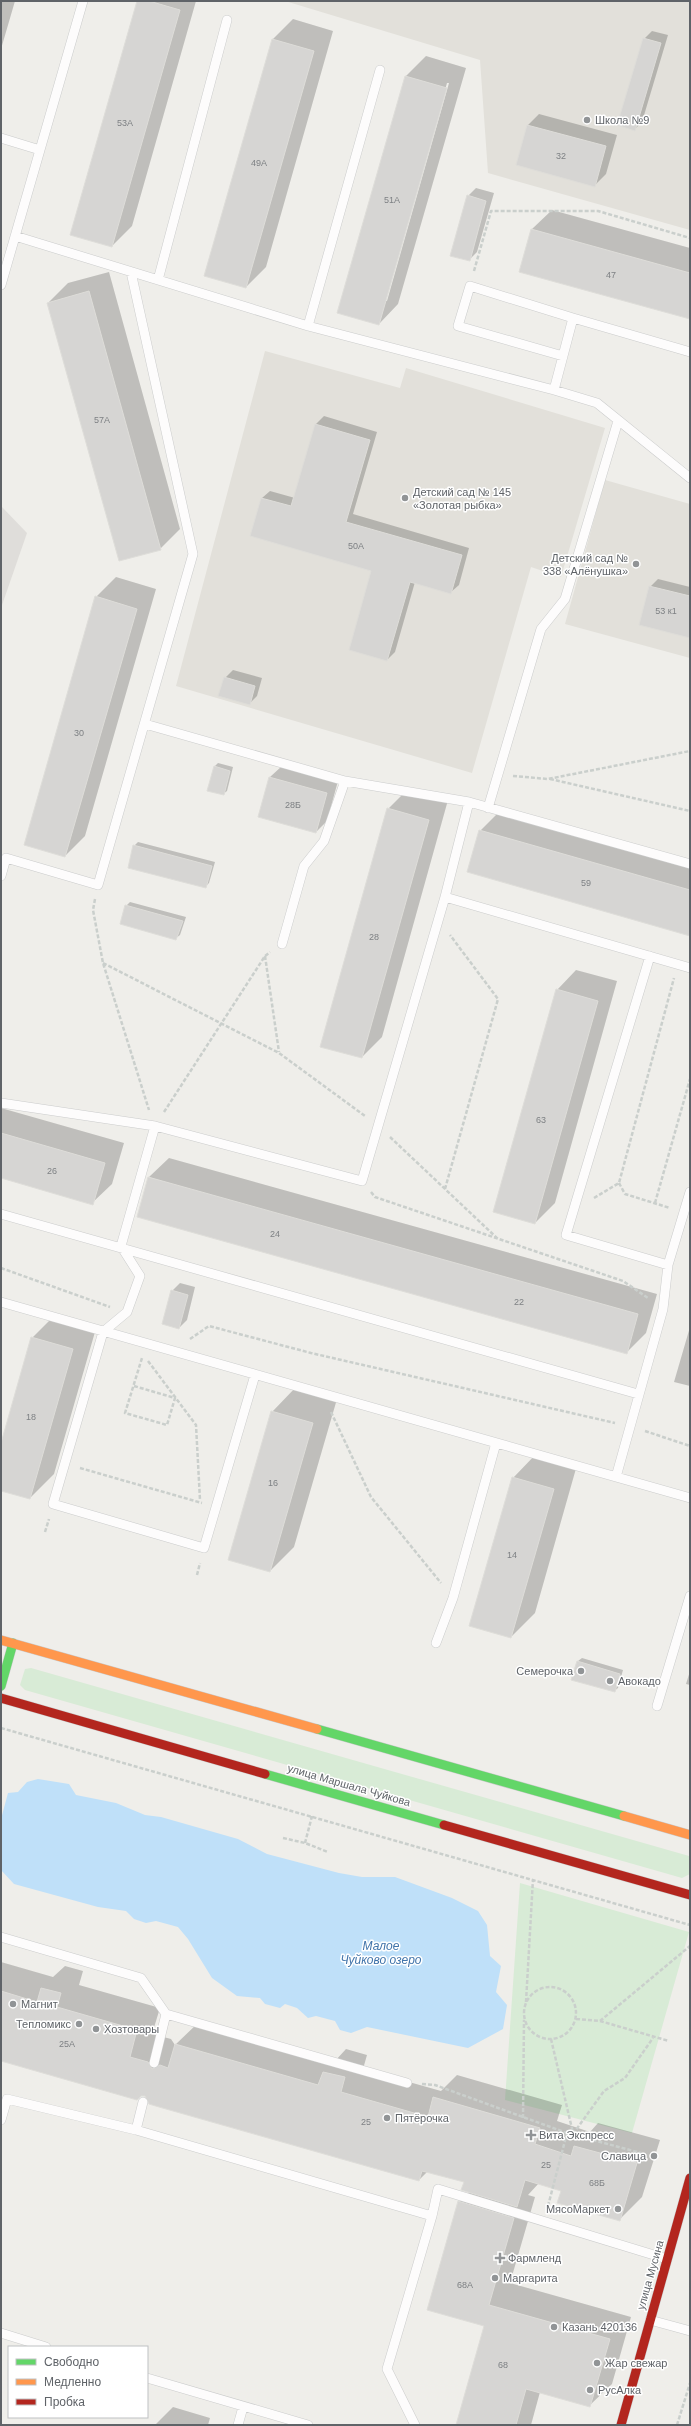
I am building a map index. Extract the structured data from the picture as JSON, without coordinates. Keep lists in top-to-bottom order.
{
  "streets": {
    "main road": ["улица Маршала Чуйкова", "улица Мусина"]
  },
  "water": ["Малое Чуйково озеро"],
  "places": {
    "other": [
      "Школа №9",
      "Детский сад № 145 «Золотая рыбка»",
      "Детский сад № 338 «Алёнушка»",
      "Семерочка",
      "Авокадо",
      "Магнит",
      "Тепломикс",
      "Хозтовары",
      "Пятёрочка",
      "Славица",
      "МясоМаркет",
      "Маргарита",
      "Казань 420136",
      "Жар свежар",
      "РусАлка"
    ],
    "health": ["Вита Экспресс", "Фармленд"]
  },
  "house_numbers": [
    "53А",
    "32",
    "49А",
    "51А",
    "47",
    "57А",
    "50А",
    "53 к1",
    "30",
    "28Б",
    "59",
    "28",
    "63",
    "26",
    "24",
    "22",
    "18",
    "16",
    "14",
    "25А",
    "25",
    "25",
    "68Б",
    "68А",
    "68"
  ],
  "legend": ["Свободно", "Медленно", "Пробка"]
}
